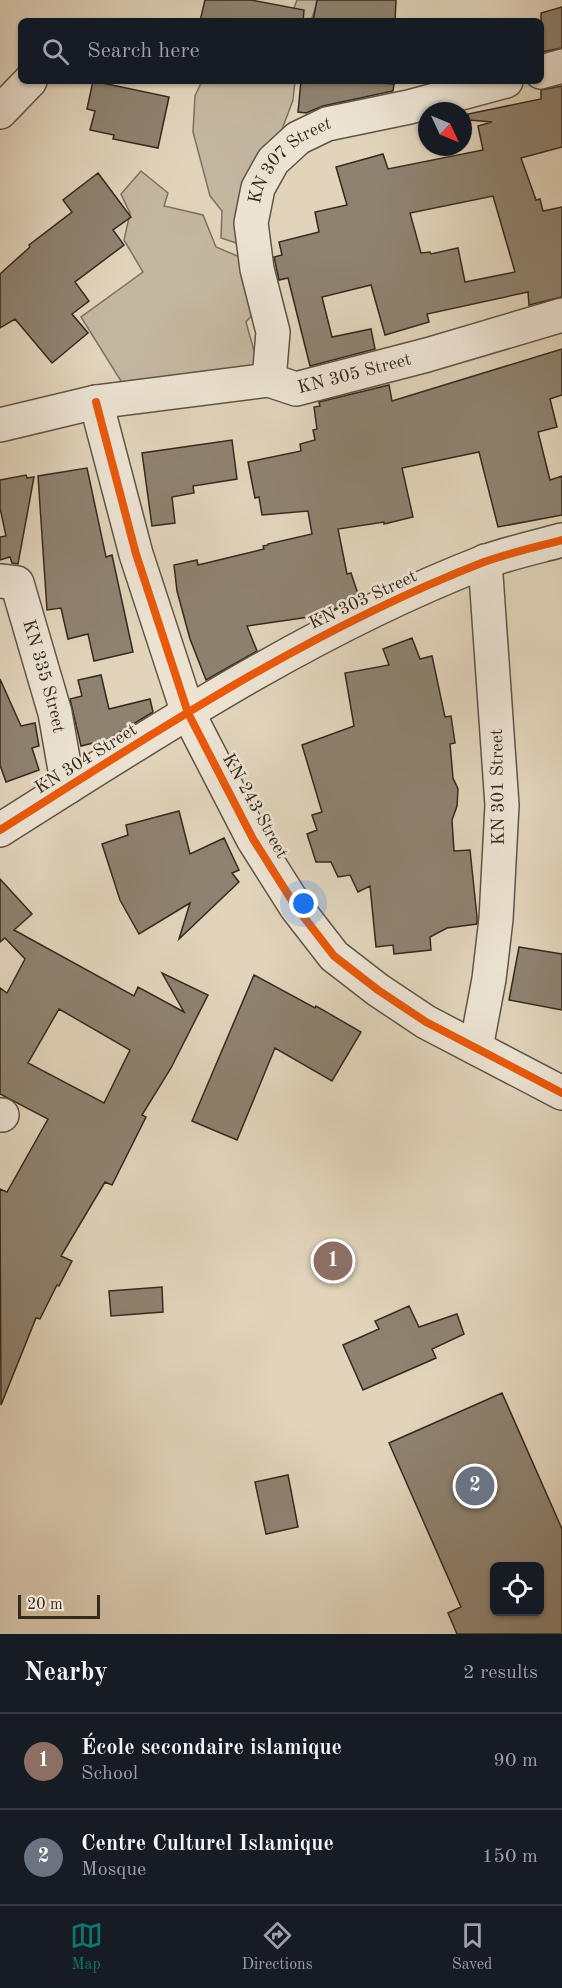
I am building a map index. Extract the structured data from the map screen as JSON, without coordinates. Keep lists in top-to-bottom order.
{
  "streets": {
    "street": [
      "KN 307 Street",
      "KN 305 Street",
      "KN 303 Street",
      "KN 335 Street",
      "KN 304 Street",
      "KN 301 Street",
      "KN 243 Street"
    ]
  },
  "crossings": [
    ["KN 307 Street", "KN 305 Street"],
    ["KN 305 Street", "KN 243 Street"],
    ["KN 303 Street", "KN 304 Street"],
    ["KN 303 Street", "KN 301 Street"],
    ["KN 303 Street", "KN 243 Street"],
    ["KN 335 Street", "KN 304 Street"],
    ["KN 304 Street", "KN 243 Street"],
    ["KN 301 Street", "KN 243 Street"]
  ],
  "scale_bar": "20 m",
  "north": "bottom right",
  "page": {
    "search": "Search here",
    "pins": ["1", "2"],
    "scale": "20 m",
    "heading": ["Nearby", "2 results"],
    "list": [
      {
        "mark": "1",
        "name": "École secondaire islamique",
        "note": "School",
        "value": "90 m"
      },
      {
        "mark": "2",
        "name": "Centre Culturel Islamique",
        "note": "Mosque",
        "value": "150 m"
      }
    ],
    "nav": ["Map", "Directions", "Saved"]
  }
}
